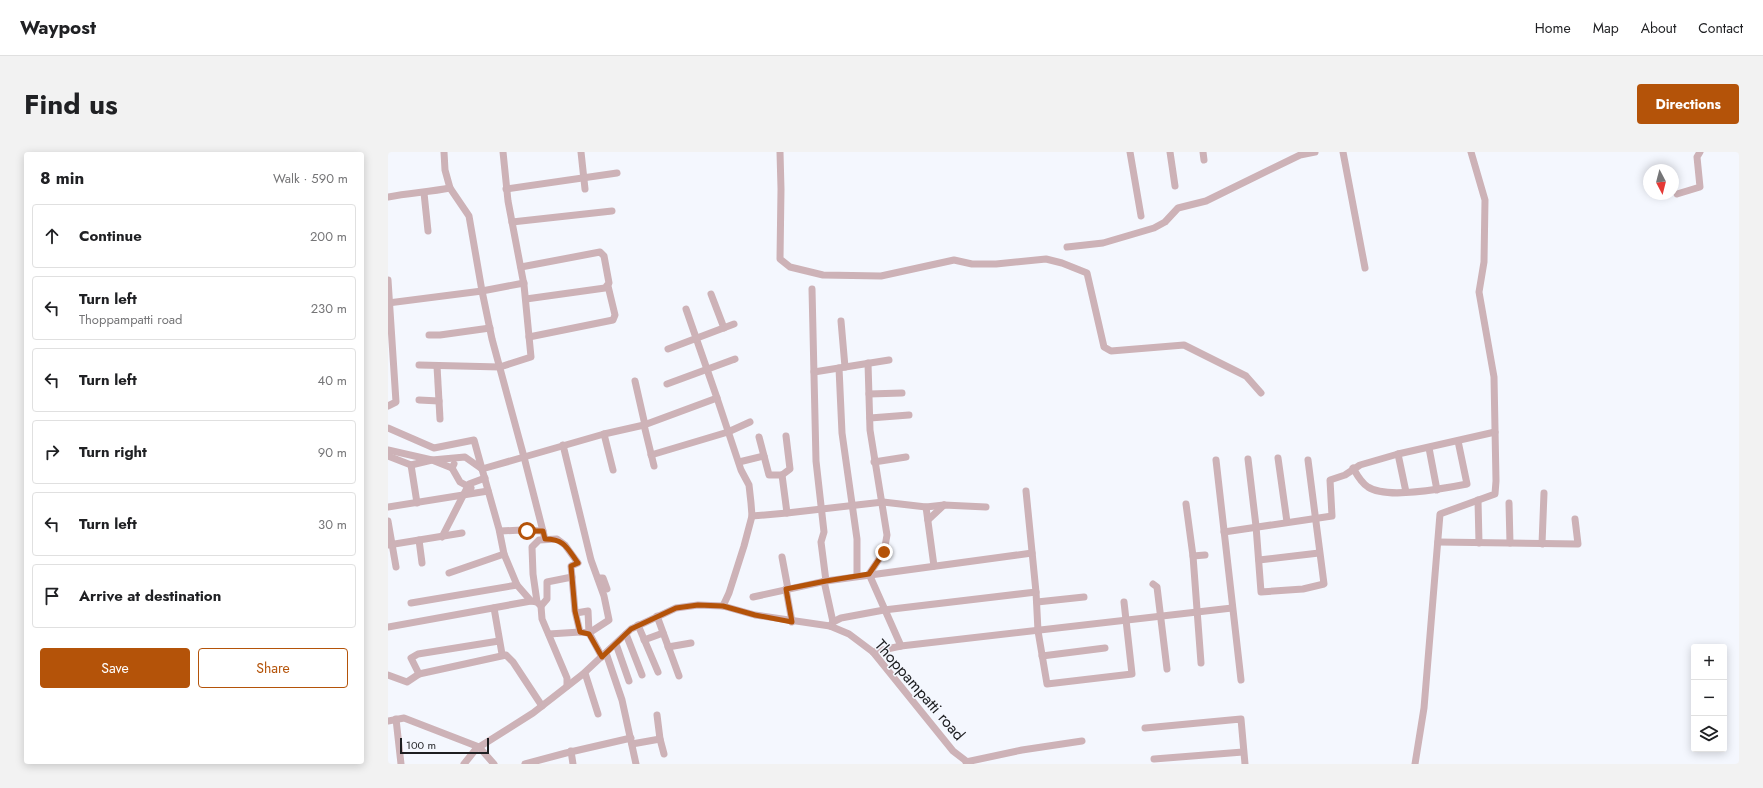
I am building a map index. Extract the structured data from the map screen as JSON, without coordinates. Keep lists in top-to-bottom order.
{
  "streets": {
    "street": ["Thoppampatti road"]
  },
  "scale_bar": "100 m",
  "north": "bottom",
  "page": {
    "header": "Waypost",
    "nav": [
      "Home",
      "Map",
      "About",
      "Contact"
    ],
    "title": "Find us",
    "buttons": [
      "Directions",
      ["Save", "Share"]
    ],
    "heading": ["8 min", "Walk · 590 m"],
    "list": [
      ["Continue", "200 m"],
      ["Turn left", "Thoppampatti road", "230 m"],
      ["Turn left", "40 m"],
      ["Turn right", "90 m"],
      ["Turn left", "30 m"],
      "Arrive at destination"
    ],
    "map_buttons": ["+", "−"],
    "scale": "100 m"
  }
}
